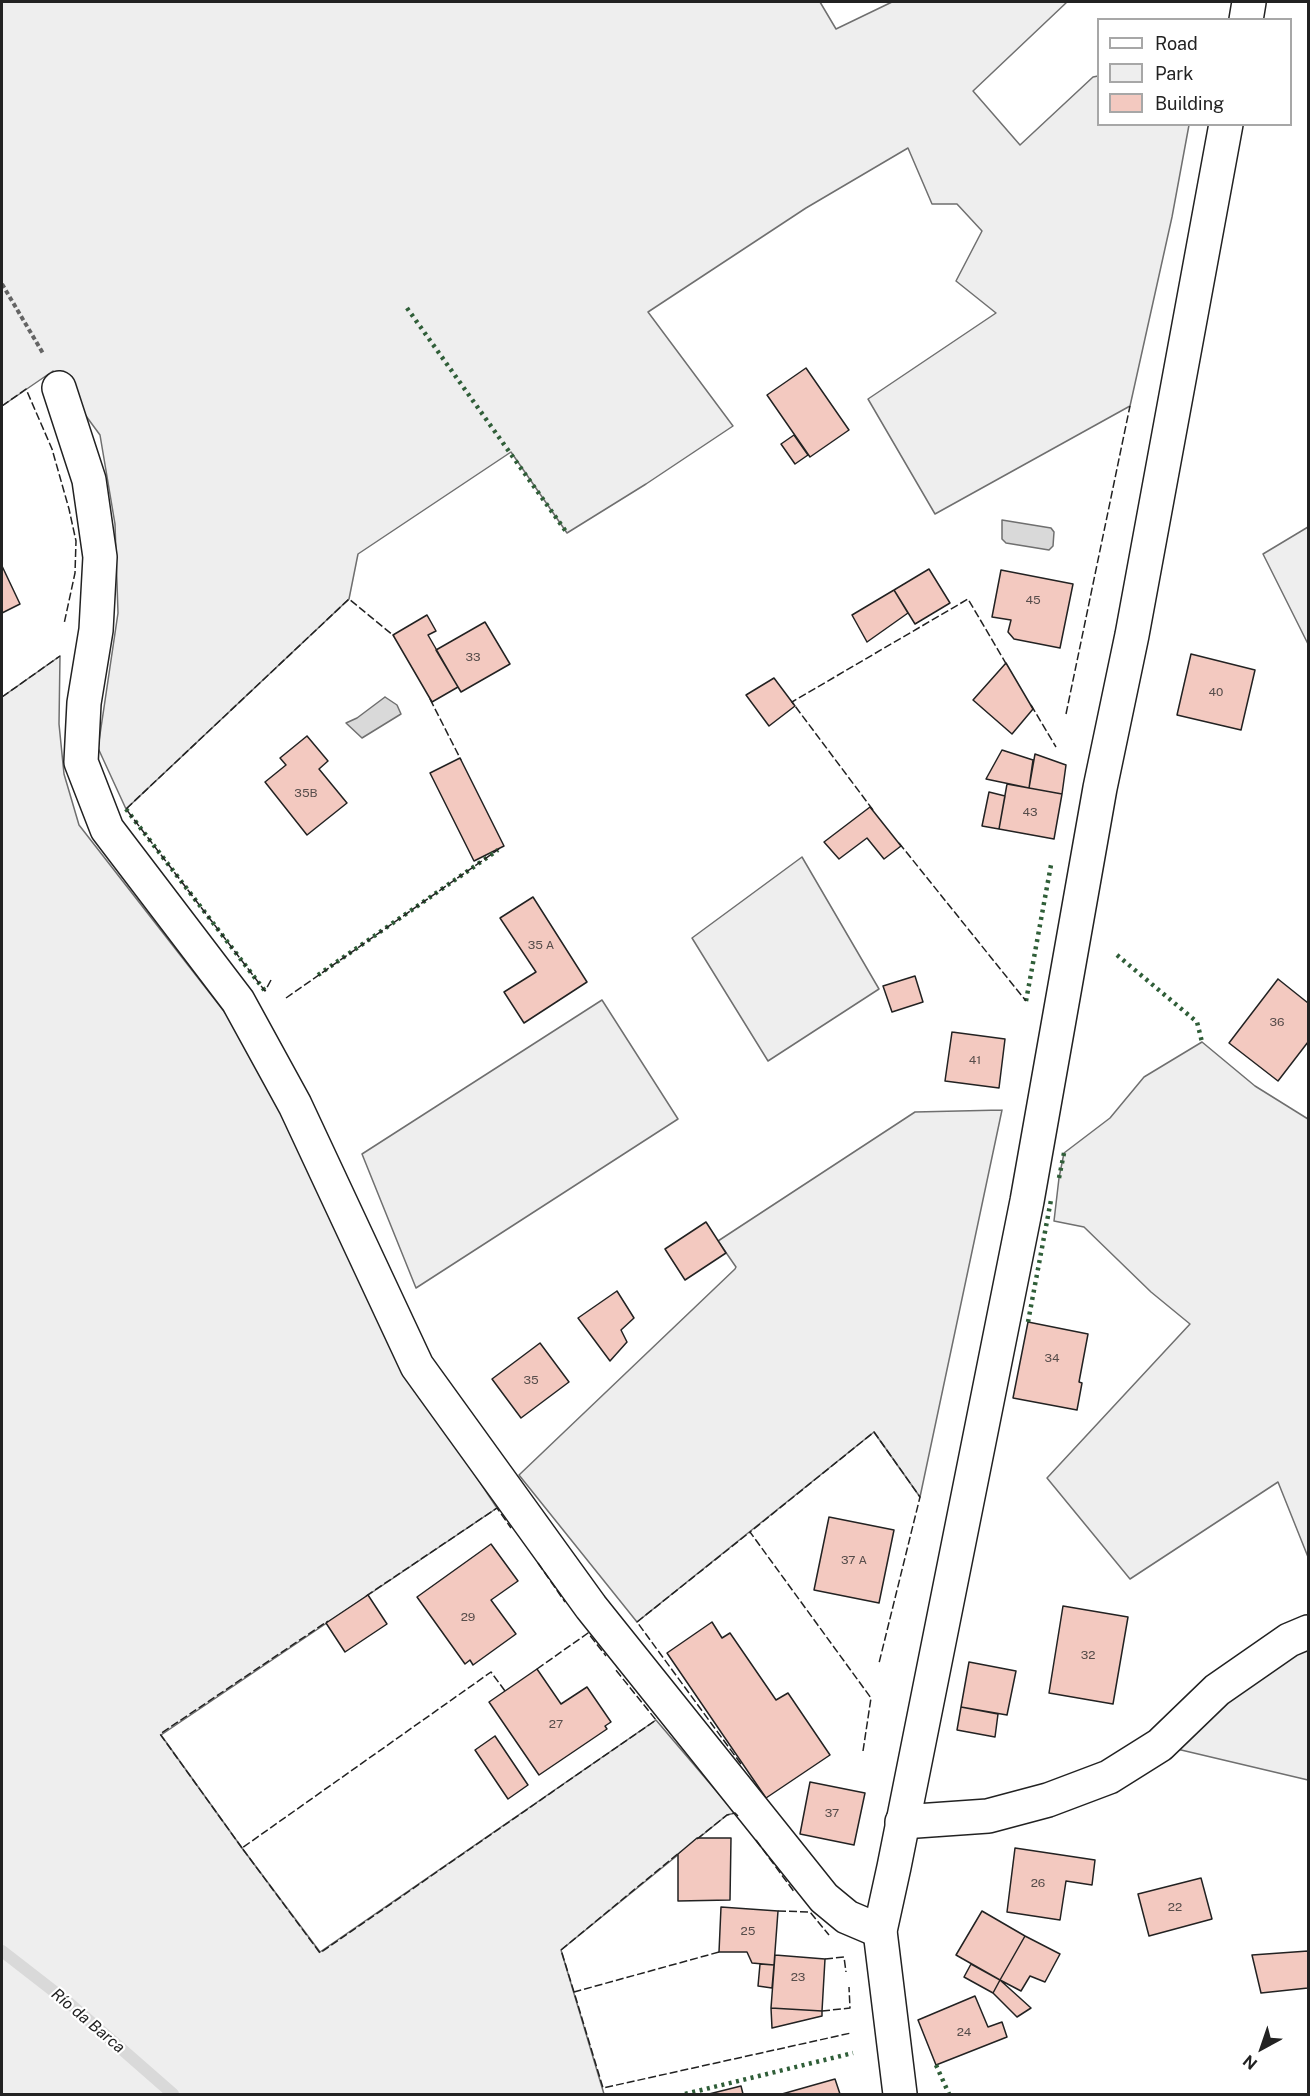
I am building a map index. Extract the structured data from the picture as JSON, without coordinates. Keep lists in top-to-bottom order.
{
  "water": ["Río da Barca"],
  "house_numbers": [
    "45",
    "33",
    "40",
    "35B",
    "43",
    "35 A",
    "36",
    "41",
    "34",
    "35",
    "37 A",
    "29",
    "32",
    "27",
    "37",
    "26",
    "22",
    "25",
    "23",
    "24"
  ],
  "legend": ["Road", "Park", "Building"],
  "north": "bottom left"
}
